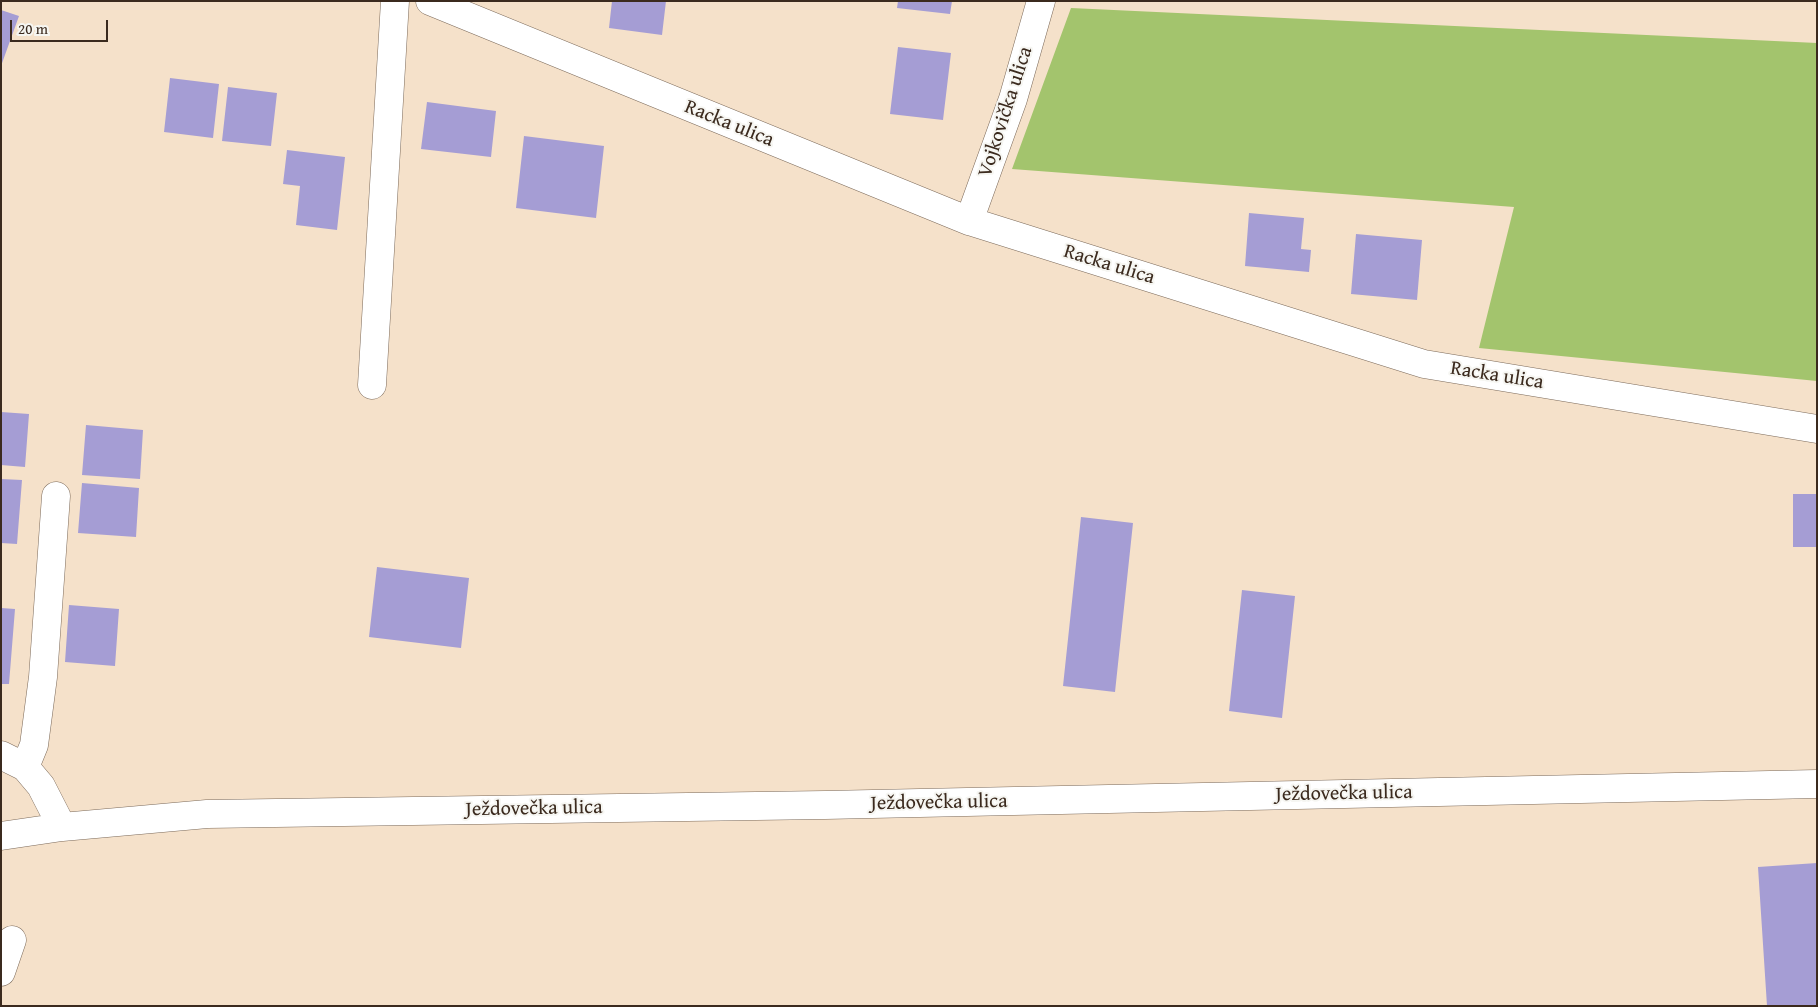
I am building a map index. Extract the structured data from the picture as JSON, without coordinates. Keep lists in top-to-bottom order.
{
  "streets": {
    "street": ["Vojkovička ulica", "Racka ulica", "Ježdovečka ulica"]
  },
  "crossings": [
    ["Vojkovička ulica", "Racka ulica"]
  ],
  "scale_bar": "20 m"
}
